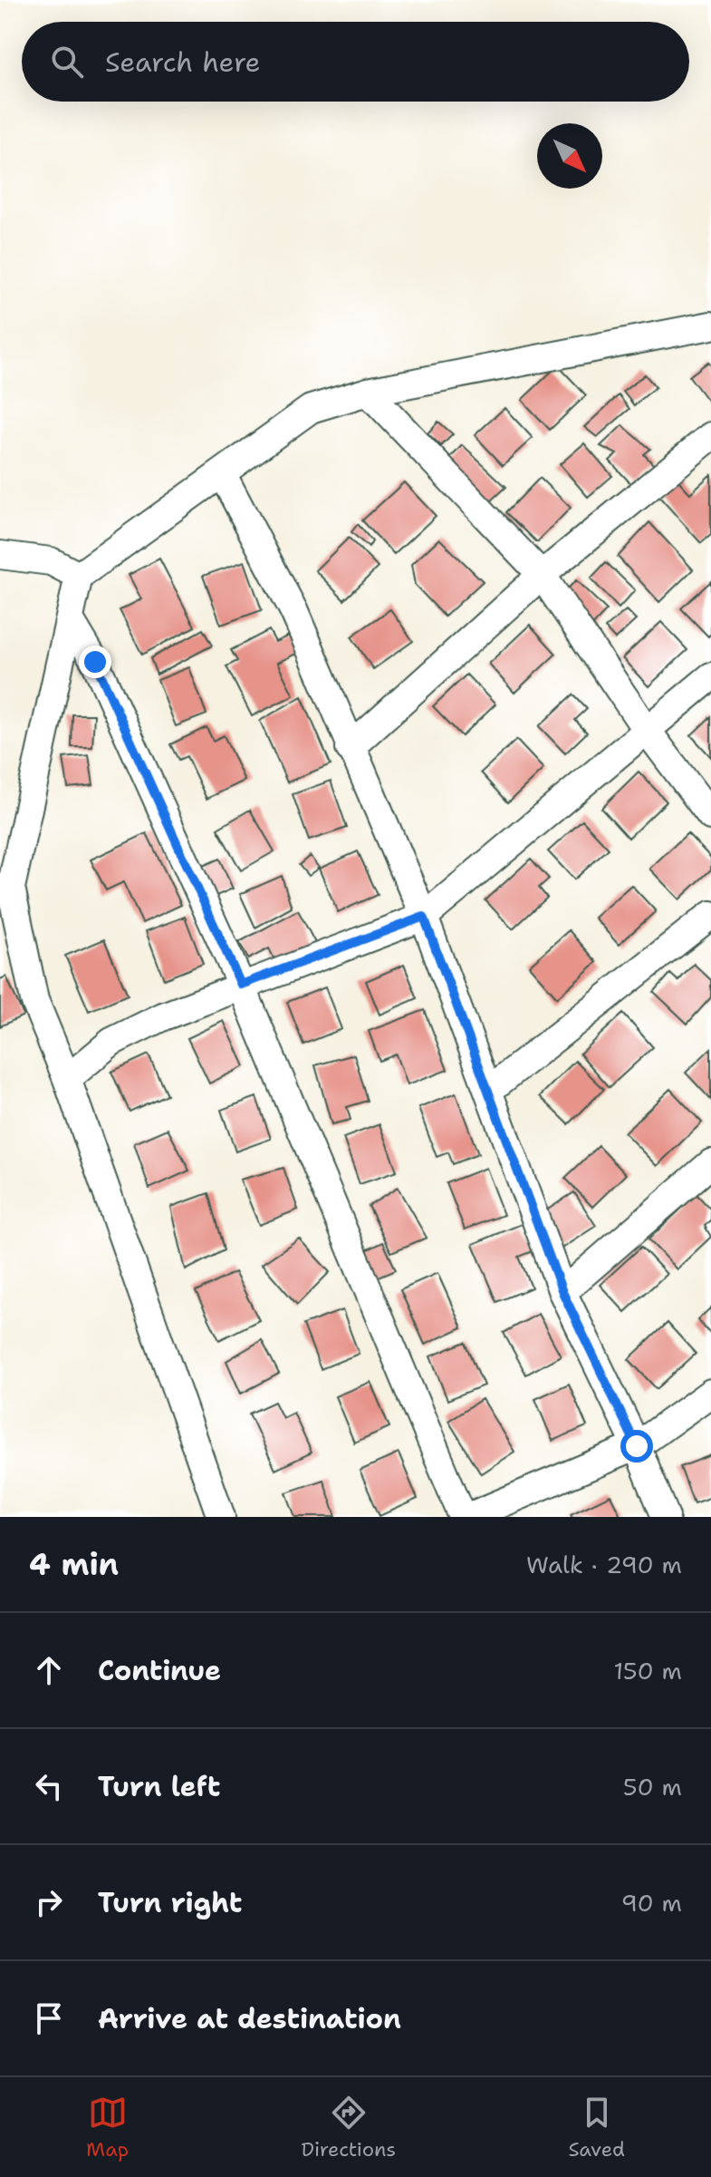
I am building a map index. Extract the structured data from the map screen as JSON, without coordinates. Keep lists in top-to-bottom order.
{
  "north": "bottom right",
  "page": {
    "search": "Search here",
    "heading": ["4 min", "Walk · 290 m"],
    "list": [
      ["Continue", "150 m"],
      ["Turn left", "50 m"],
      ["Turn right", "90 m"],
      "Arrive at destination"
    ],
    "nav": ["Map", "Directions", "Saved"]
  }
}
